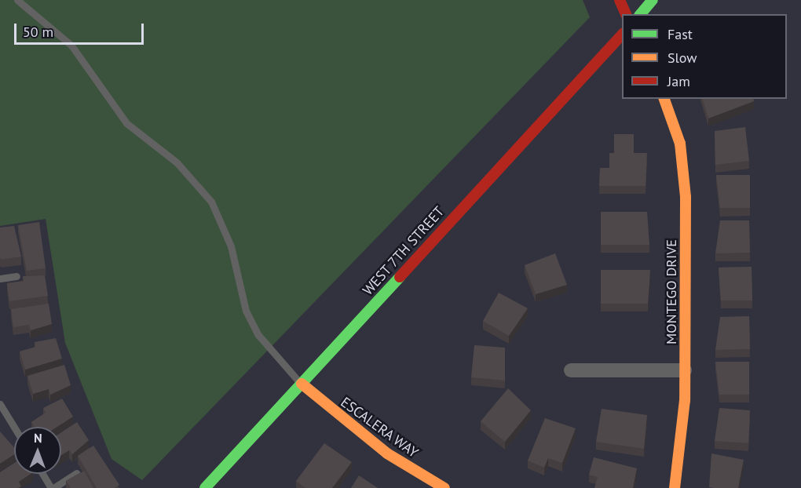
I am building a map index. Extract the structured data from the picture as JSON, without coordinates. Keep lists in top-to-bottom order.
{
  "streets": {
    "main road": ["WEST 7TH STREET", "MONTEGO DRIVE", "ESCALERA WAY"]
  },
  "crossings": [
    ["WEST 7TH STREET", "ESCALERA WAY"]
  ],
  "legend": ["Fast", "Slow", "Jam"],
  "scale_bar": "50 m",
  "north": "top"
}
